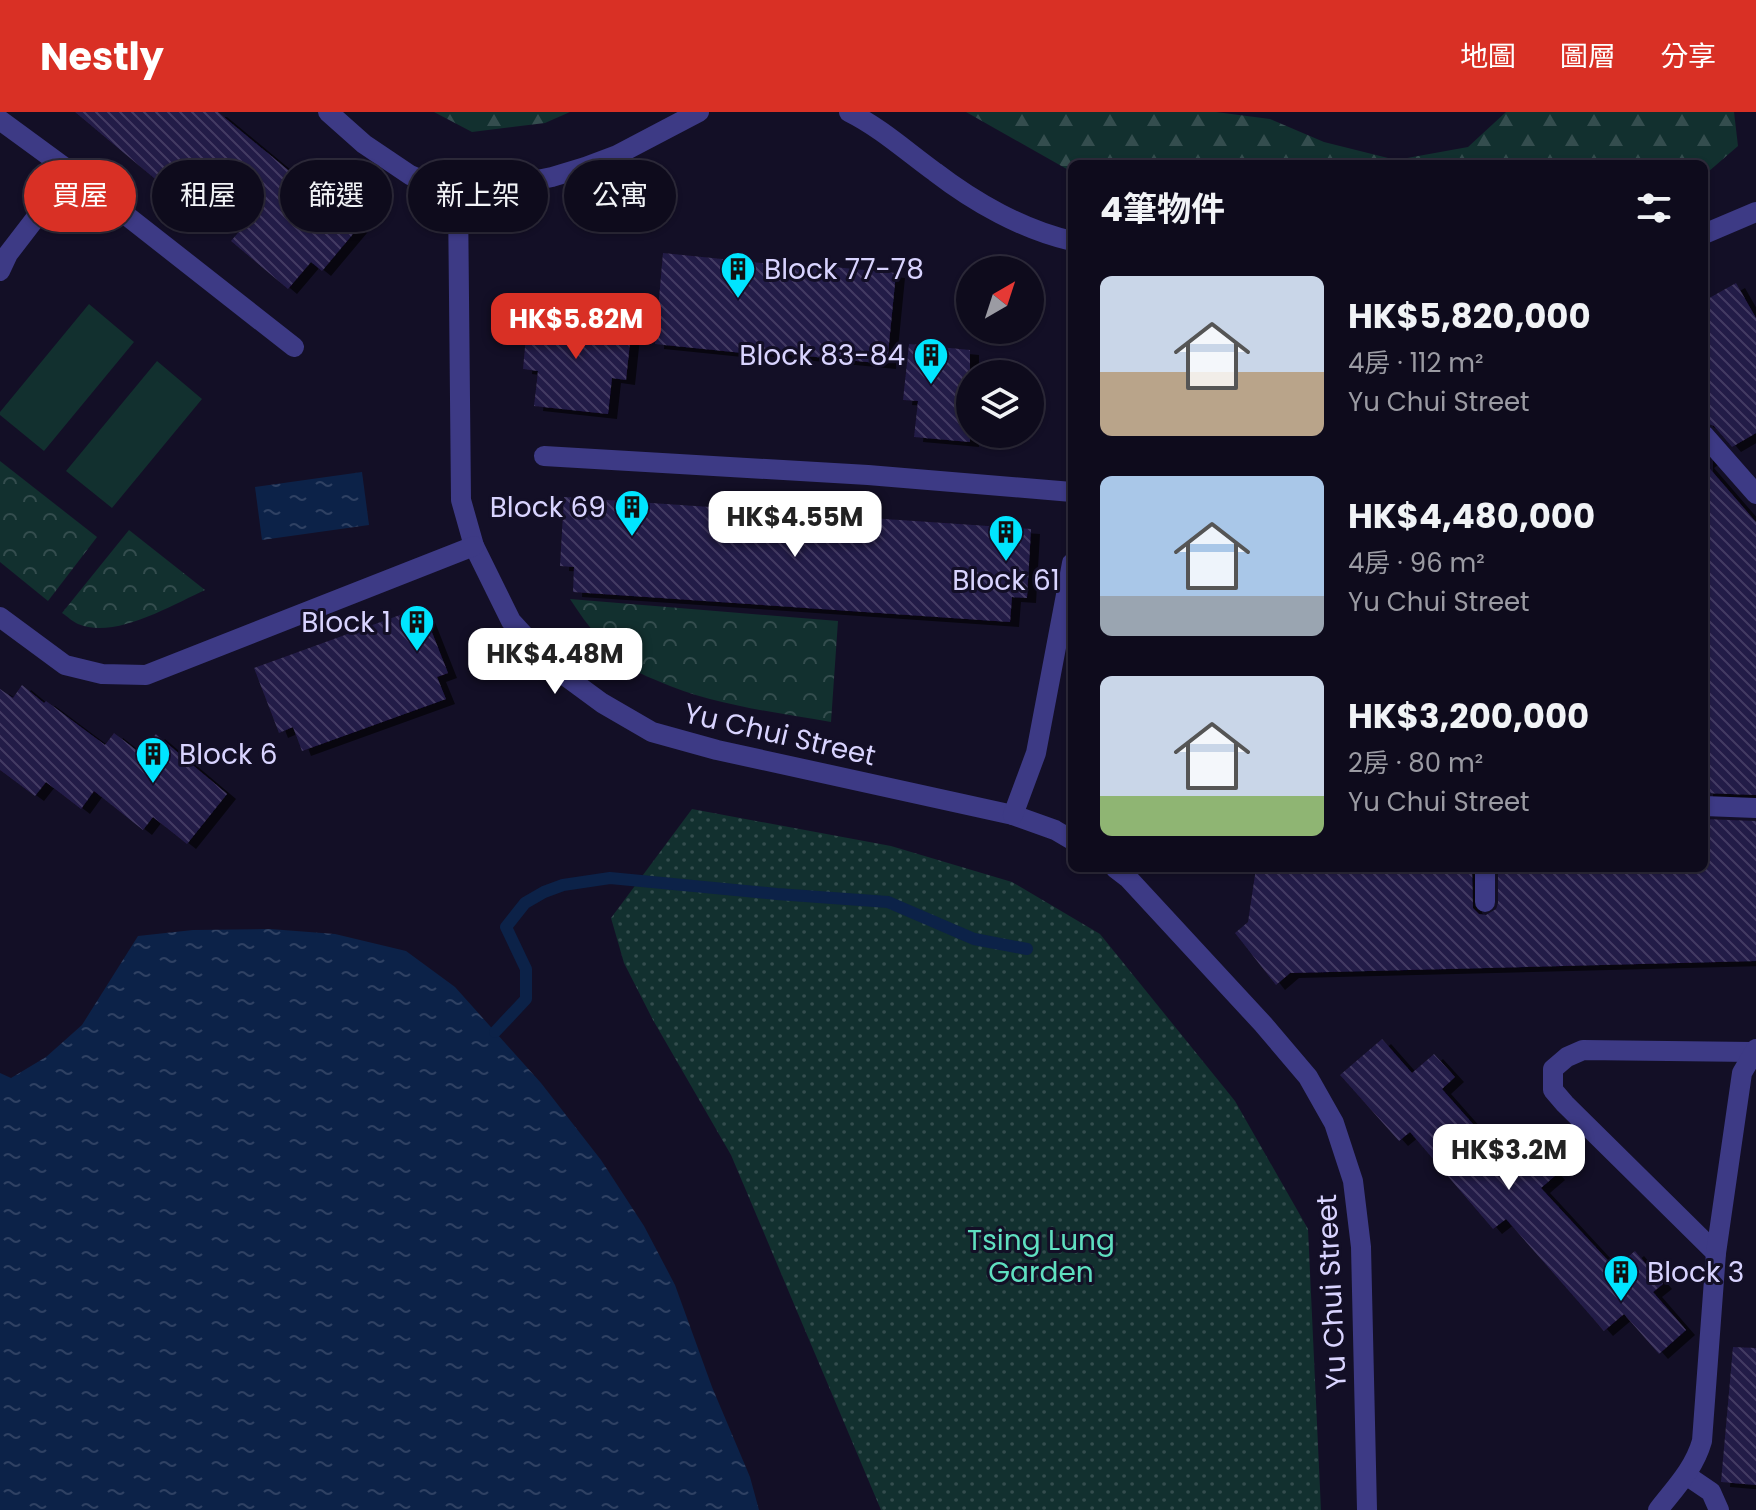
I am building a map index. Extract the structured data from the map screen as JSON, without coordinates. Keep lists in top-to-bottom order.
{
  "streets": {
    "street": ["Yu Chui Street"]
  },
  "parks": ["Tsing Lung Garden"],
  "places": {
    "building": [
      "Block 77-78",
      "Block 83-84",
      "Block 69",
      "Block 61",
      "Block 1",
      "Block 6",
      "Block 3"
    ]
  },
  "north": "top right",
  "page": {
    "header": "Nestly",
    "nav": ["地圖", "圖層", "分享"],
    "chip": [
      "買屋",
      "租屋",
      "篩選",
      "新上架",
      "公寓"
    ],
    "heading": "4筆物件",
    "list": [
      {
        "name": "HK$5,820,000",
        "note": "4房 · 112 m² · Yu Chui Street"
      },
      {
        "name": "HK$4,480,000",
        "note": "4房 · 96 m² · Yu Chui Street"
      },
      {
        "name": "HK$3,200,000",
        "note": "2房 · 80 m² · Yu Chui Street"
      }
    ],
    "price": [
      "HK$5.82M",
      "HK$4.55M",
      "HK$4.48M",
      "HK$3.2M"
    ]
  }
}
